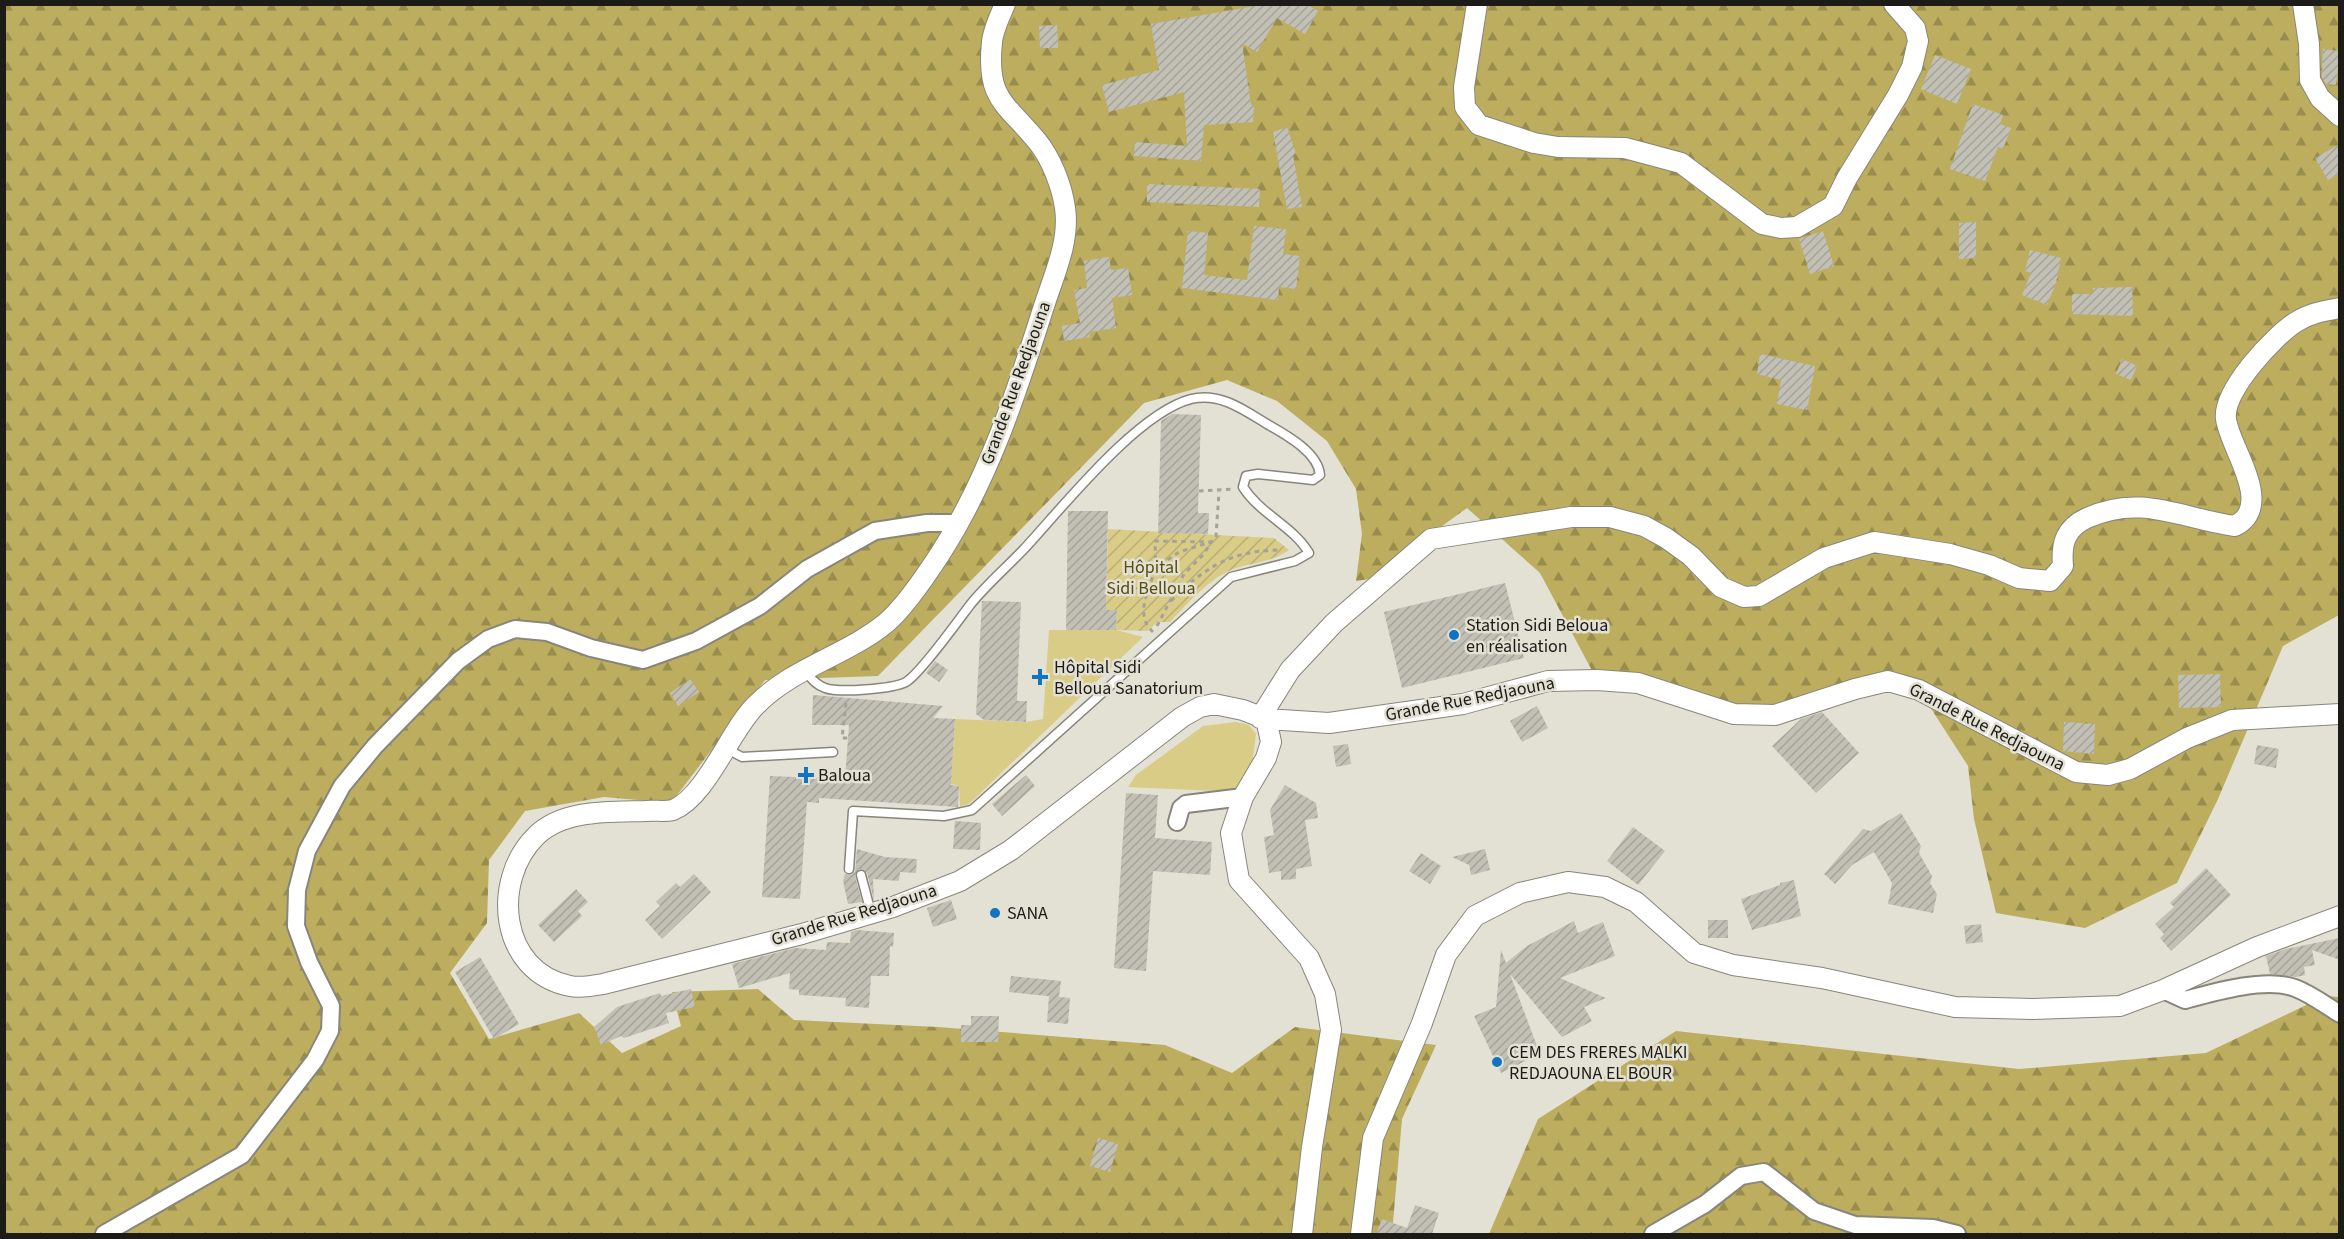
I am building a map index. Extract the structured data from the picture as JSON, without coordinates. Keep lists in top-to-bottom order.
{
  "streets": {
    "street": ["Grande Rue Redjaouna"]
  },
  "parks": ["Hôpital Sidi Belloua"],
  "places": {
    "other": ["Station Sidi Beloua en réalisation", "SANA", "CEM DES FRERES MALKI REDJAOUNA EL BOUR"],
    "health": ["Hôpital Sidi Belloua Sanatorium", "Baloua"]
  }
}
